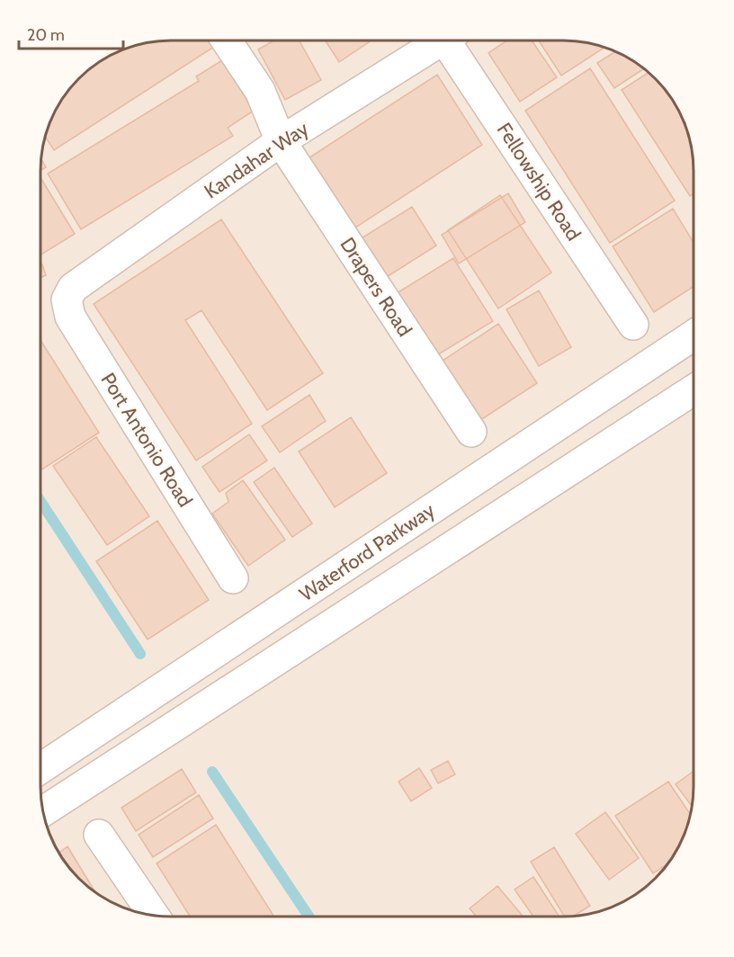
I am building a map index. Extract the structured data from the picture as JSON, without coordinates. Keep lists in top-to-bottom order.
{
  "streets": {
    "street": [
      "Kandahar Way",
      "Fellowship Road",
      "Drapers Road",
      "Port Antonio Road",
      "Waterford Parkway"
    ]
  },
  "crossings": [
    ["Kandahar Way", "Drapers Road"],
    ["Kandahar Way", "Port Antonio Road"]
  ],
  "scale_bar": "20 m"
}
